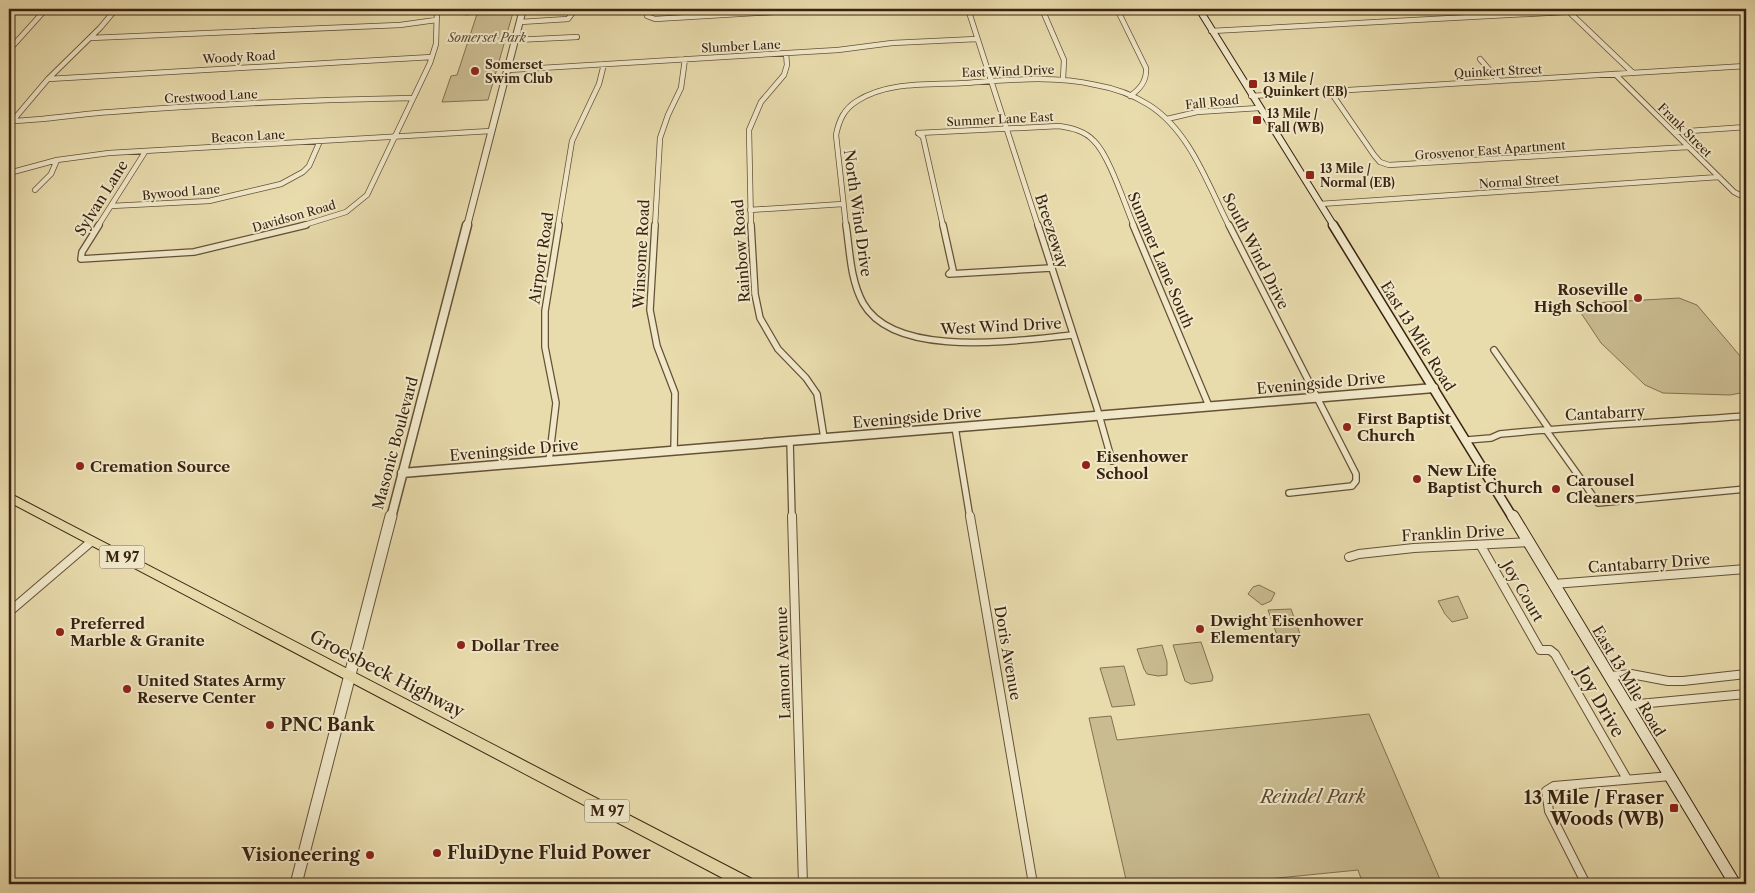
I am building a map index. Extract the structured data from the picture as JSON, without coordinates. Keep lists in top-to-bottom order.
{
  "streets": {
    "main road": ["M 97", "Groesbeck Highway"],
    "street": [
      "Slumber Lane",
      "Woody Road",
      "East Wind Drive",
      "Quinkert Street",
      "Crestwood Lane",
      "Fall Road",
      "Summer Lane East",
      "Frank Street",
      "Beacon Lane",
      "Grosvenor East Apartment",
      "Normal Street",
      "Bywood Lane",
      "Sylvan Lane",
      "North Wind Drive",
      "Davidson Road",
      "Breezeway",
      "Rainbow Road",
      "South Wind Drive",
      "Winsome Road",
      "Airport Road",
      "Summer Lane South",
      "West Wind Drive",
      "East 13 Mile Road",
      "Eveningside Drive",
      "Cantabarry",
      "Masonic Boulevard",
      "Franklin Drive",
      "Cantabarry Drive",
      "Joy Court",
      "Doris Avenue",
      "Lamont Avenue",
      "Joy Drive"
    ]
  },
  "crossings": [
    ["Slumber Lane", "Breezeway"],
    ["Slumber Lane", "Rainbow Road"],
    ["Slumber Lane", "Winsome Road"],
    ["Slumber Lane", "Airport Road"],
    ["Slumber Lane", "Masonic Boulevard"],
    ["Woody Road", "Davidson Road"],
    ["East Wind Drive", "Fall Road"],
    ["East Wind Drive", "North Wind Drive"],
    ["East Wind Drive", "Breezeway"],
    ["East Wind Drive", "South Wind Drive"],
    ["Quinkert Street", "Frank Street"],
    ["Quinkert Street", "Grosvenor East Apartment"],
    ["Quinkert Street", "East 13 Mile Road"],
    ["Crestwood Lane", "Davidson Road"],
    ["Fall Road", "South Wind Drive"],
    ["Fall Road", "East 13 Mile Road"],
    ["Summer Lane East", "Breezeway"],
    ["Summer Lane East", "Summer Lane South"],
    ["Frank Street", "Grosvenor East Apartment"],
    ["Frank Street", "Normal Street"],
    ["Beacon Lane", "Bywood Lane"],
    ["Beacon Lane", "Sylvan Lane"],
    ["Beacon Lane", "Davidson Road"],
    ["Beacon Lane", "Masonic Boulevard"],
    ["Normal Street", "East 13 Mile Road"],
    ["Bywood Lane", "Sylvan Lane"],
    ["Sylvan Lane", "Davidson Road"],
    ["North Wind Drive", "West Wind Drive"],
    ["Breezeway", "West Wind Drive"],
    ["Breezeway", "Eveningside Drive"],
    ["Rainbow Road", "Eveningside Drive"],
    ["South Wind Drive", "Eveningside Drive"],
    ["Winsome Road", "Eveningside Drive"],
    ["Airport Road", "Eveningside Drive"],
    ["Summer Lane South", "Eveningside Drive"],
    ["East 13 Mile Road", "Eveningside Drive"],
    ["East 13 Mile Road", "Cantabarry"],
    ["East 13 Mile Road", "Franklin Drive"],
    ["East 13 Mile Road", "Cantabarry Drive"],
    ["Eveningside Drive", "Masonic Boulevard"],
    ["Eveningside Drive", "Doris Avenue"],
    ["Eveningside Drive", "Lamont Avenue"],
    ["Masonic Boulevard", "Groesbeck Highway"],
    ["Franklin Drive", "Joy Court"],
    ["Joy Court", "Joy Drive"]
  ],
  "parks": ["Somerset Park", "Reindel Park"],
  "places": {
    "other": [
      "Somerset Swim Club",
      "Roseville High School",
      "First Baptist Church",
      "Eisenhower School",
      "Cremation Source",
      "New Life Baptist Church",
      "Carousel Cleaners",
      "Dwight Eisenhower Elementary",
      "Preferred Marble & Granite",
      "Dollar Tree",
      "United States Army Reserve Center",
      "PNC Bank",
      "FluiDyne Fluid Power",
      "Visioneering"
    ],
    "transit": [
      "13 Mile / Quinkert (EB)",
      "13 Mile / Fall (WB)",
      "13 Mile / Normal (EB)",
      "13 Mile / Fraser Woods (WB)"
    ]
  }
}
